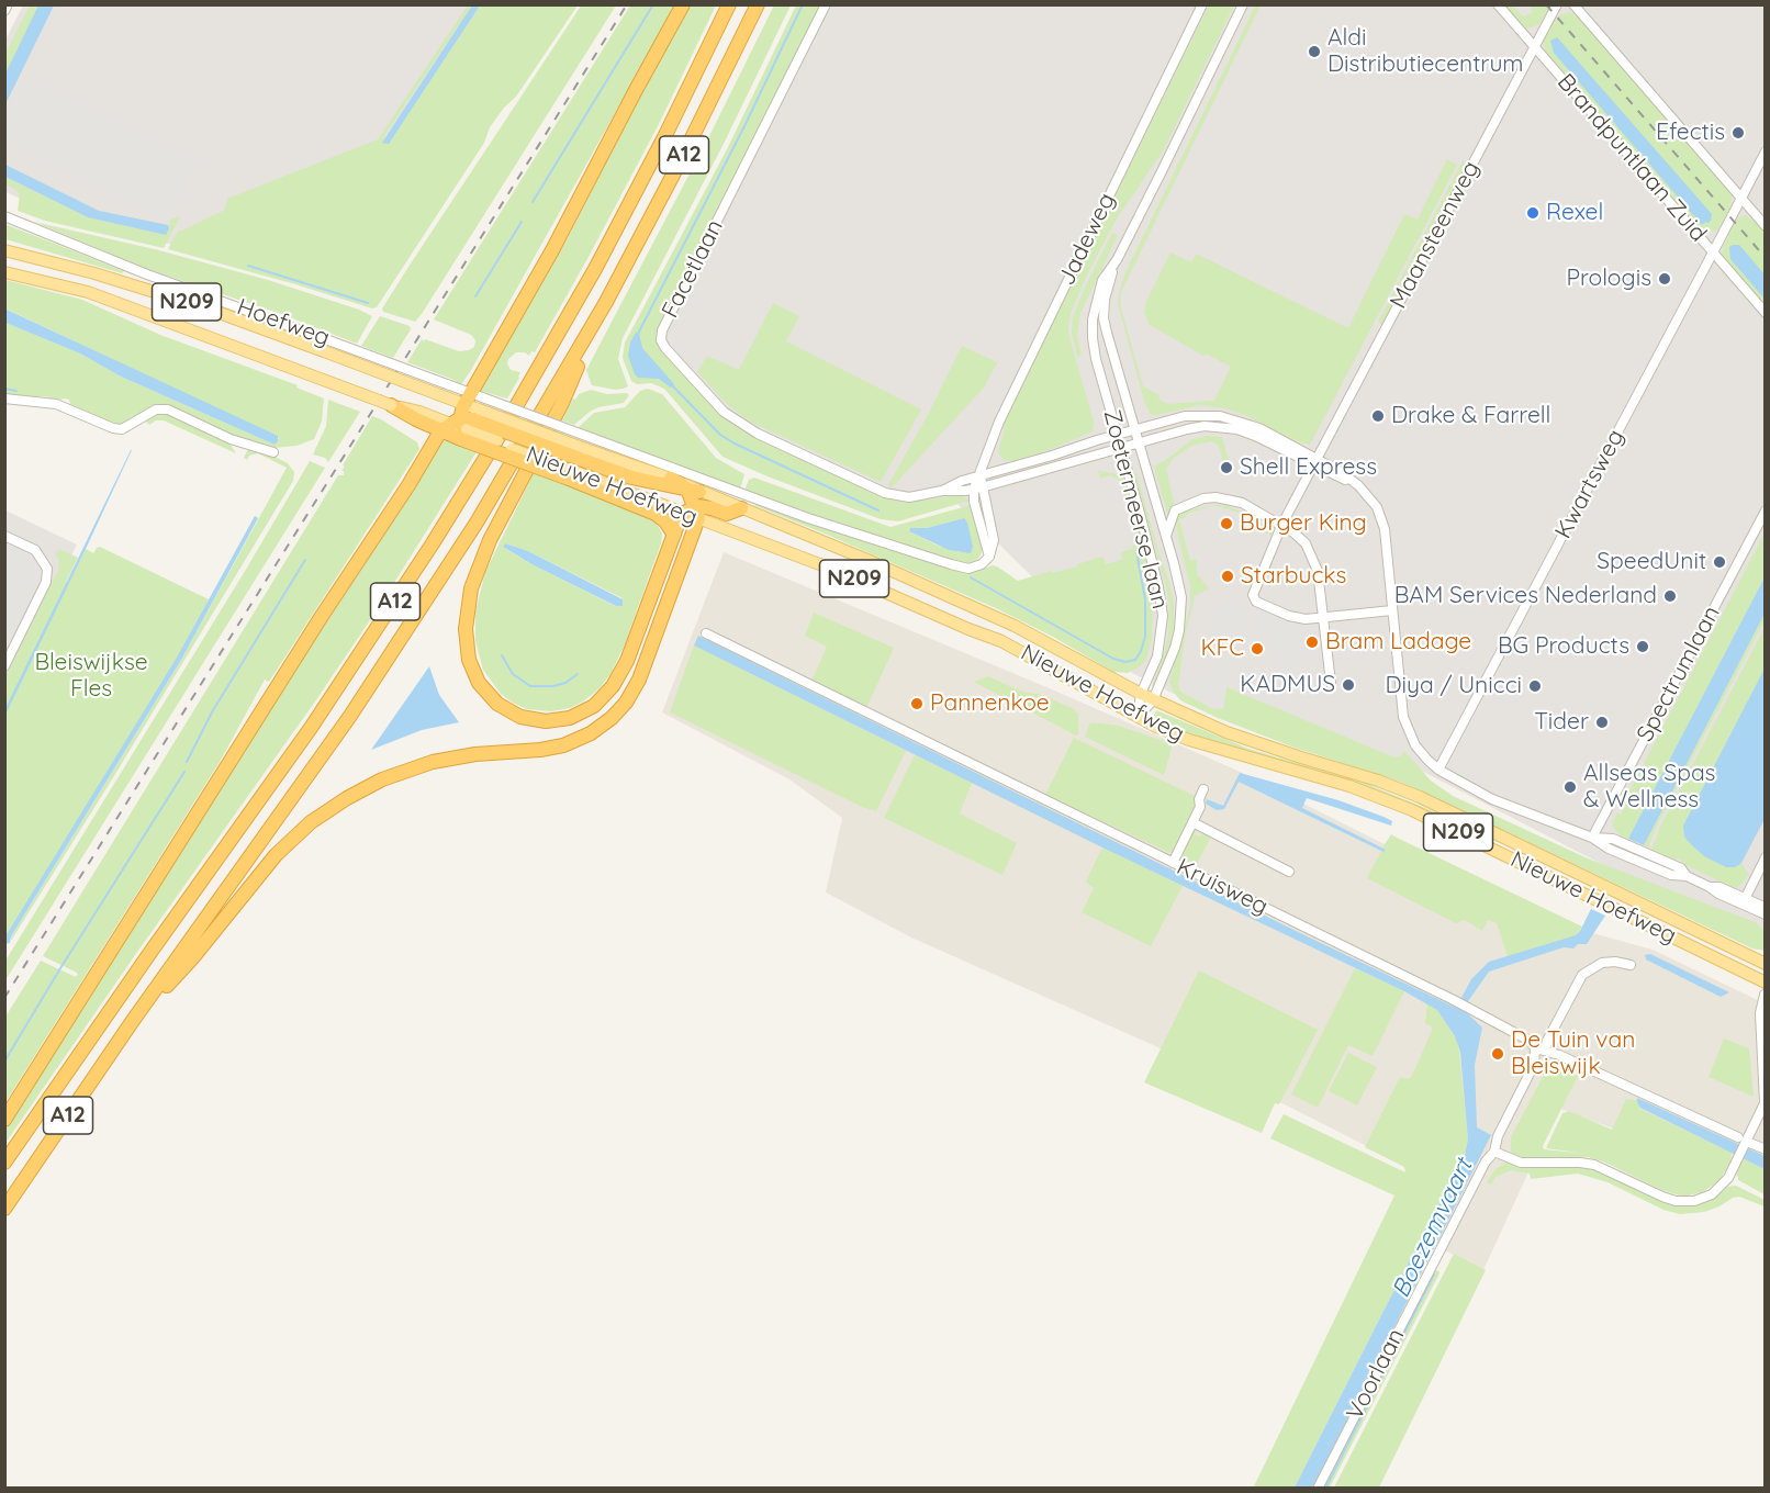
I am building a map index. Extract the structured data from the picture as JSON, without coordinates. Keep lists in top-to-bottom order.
{
  "streets": {
    "highway": ["A12", "N209"],
    "main road": ["Hoefweg", "Nieuwe Hoefweg"],
    "street": [
      "Brandpuntlaan Zuid",
      "Maansteenweg",
      "Jadeweg",
      "Facetlaan",
      "Kwartsweg",
      "Zoetermeerse laan",
      "Spectrumlaan",
      "Kruisweg",
      "Voorlaan"
    ]
  },
  "crossings": [
    ["A12", "N209"],
    ["A12", "Hoefweg"],
    ["A12", "Nieuwe Hoefweg"],
    ["Brandpuntlaan Zuid", "Maansteenweg"],
    ["Brandpuntlaan Zuid", "Kwartsweg"],
    ["Maansteenweg", "Facetlaan"],
    ["Jadeweg", "Facetlaan"],
    ["Facetlaan", "Nieuwe Hoefweg"],
    ["Facetlaan", "Zoetermeerse laan"],
    ["N209", "Hoefweg"],
    ["N209", "Nieuwe Hoefweg"],
    ["Hoefweg", "Nieuwe Hoefweg"],
    ["Nieuwe Hoefweg", "Zoetermeerse laan"],
    ["Kruisweg", "Voorlaan"]
  ],
  "water": ["Boezemvaart"],
  "parks": ["Bleiswijkse Fles"],
  "places": [
    "Aldi Distributiecentrum",
    "Efectis",
    "Rexel",
    "Prologis",
    "Drake & Farrell",
    "Shell Express",
    "Burger King",
    "SpeedUnit",
    "Starbucks",
    "BAM Services Nederland",
    "Bram Ladage",
    "BG Products",
    "KFC",
    "KADMUS",
    "Diya / Unicci",
    "Pannenkoe",
    "Tider",
    "Allseas Spas & Wellness",
    "De Tuin van Bleiswijk"
  ]
}
